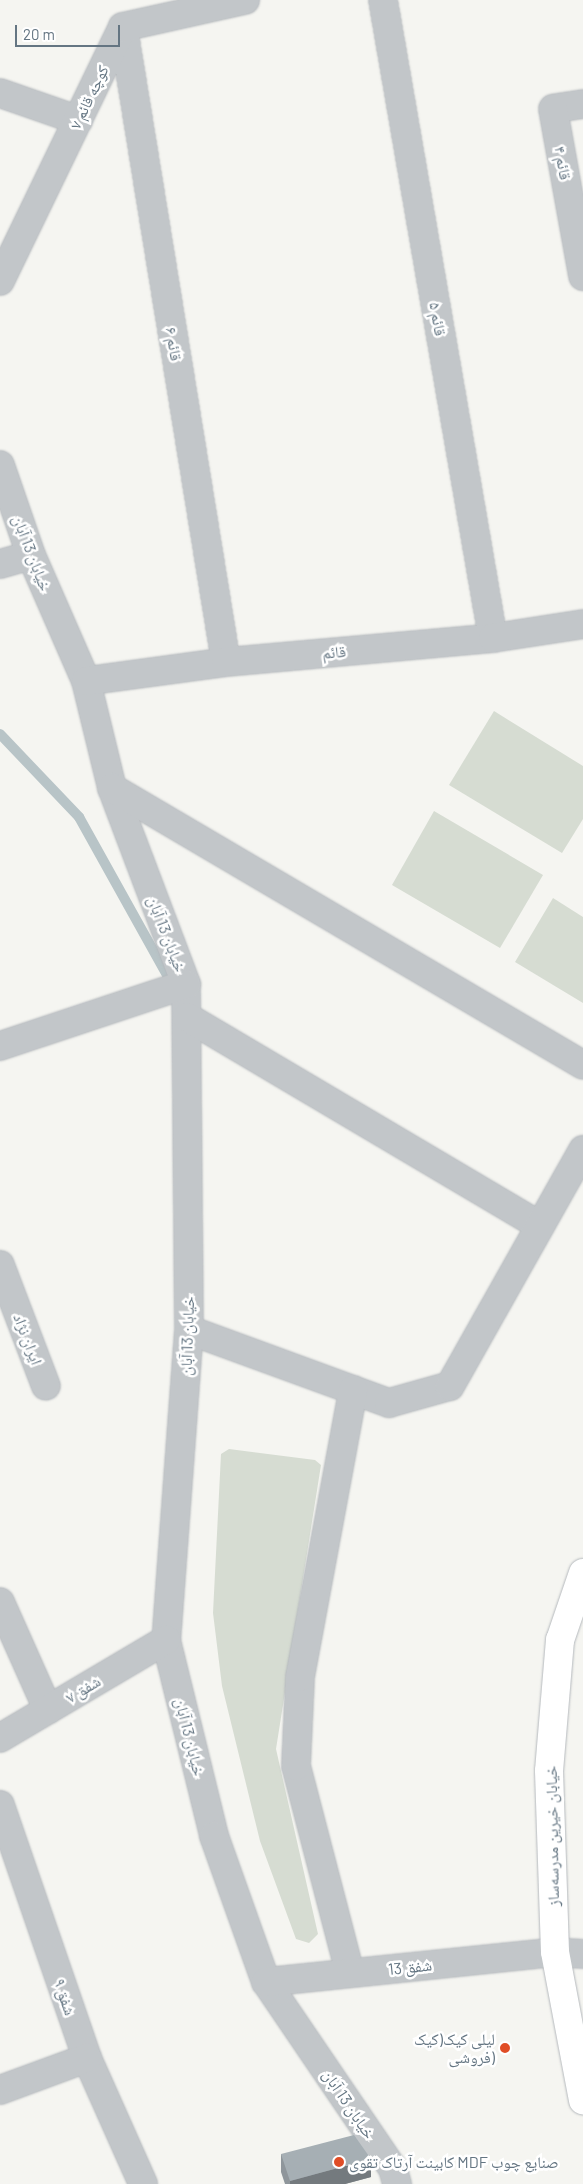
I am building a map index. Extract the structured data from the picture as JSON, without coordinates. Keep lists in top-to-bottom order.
{
  "streets": {
    "main road": ["خیابان خیرین مدرسه‌ساز"],
    "street": [
      "کوچه قائم ۷",
      "قائم ۴",
      "قائم ۵",
      "قائم ۶",
      "خیابان 13 آبان",
      "قائم",
      "ایران نژاد",
      "شفق ۷",
      "شفق 13",
      "شفق ۹"
    ]
  },
  "crossings": [
    ["کوچه قائم ۷", "قائم ۶"],
    ["قائم ۵", "قائم"],
    ["قائم ۶", "قائم"],
    ["خیابان 13 آبان", "قائم"],
    ["خیابان 13 آبان", "شفق ۷"],
    ["خیابان 13 آبان", "شفق 13"],
    ["خیابان خیرین مدرسه‌ساز", "شفق 13"]
  ],
  "places": ["لیلی کیک(کیک فروشی)", "کابینت آرتاک تقوی MDF صنایع چوب"],
  "scale_bar": "20 m"
}
